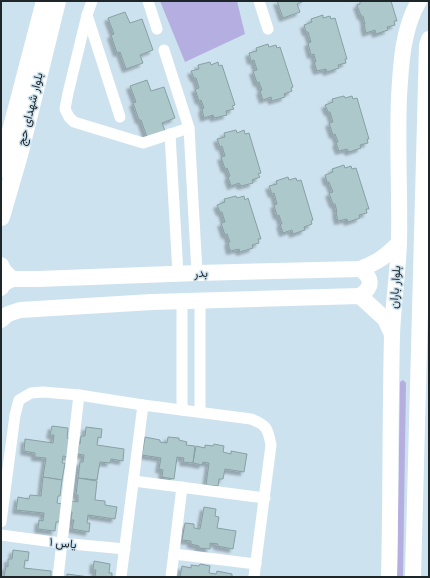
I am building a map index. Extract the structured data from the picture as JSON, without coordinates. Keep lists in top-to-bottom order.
{
  "streets": {
    "main road": ["بلوار شهدای حج"],
    "street": ["بدر", "بلوار باران", "یاس ۱"]
  },
  "crossings": [
    ["بدر", "بلوار باران"]
  ]
}
